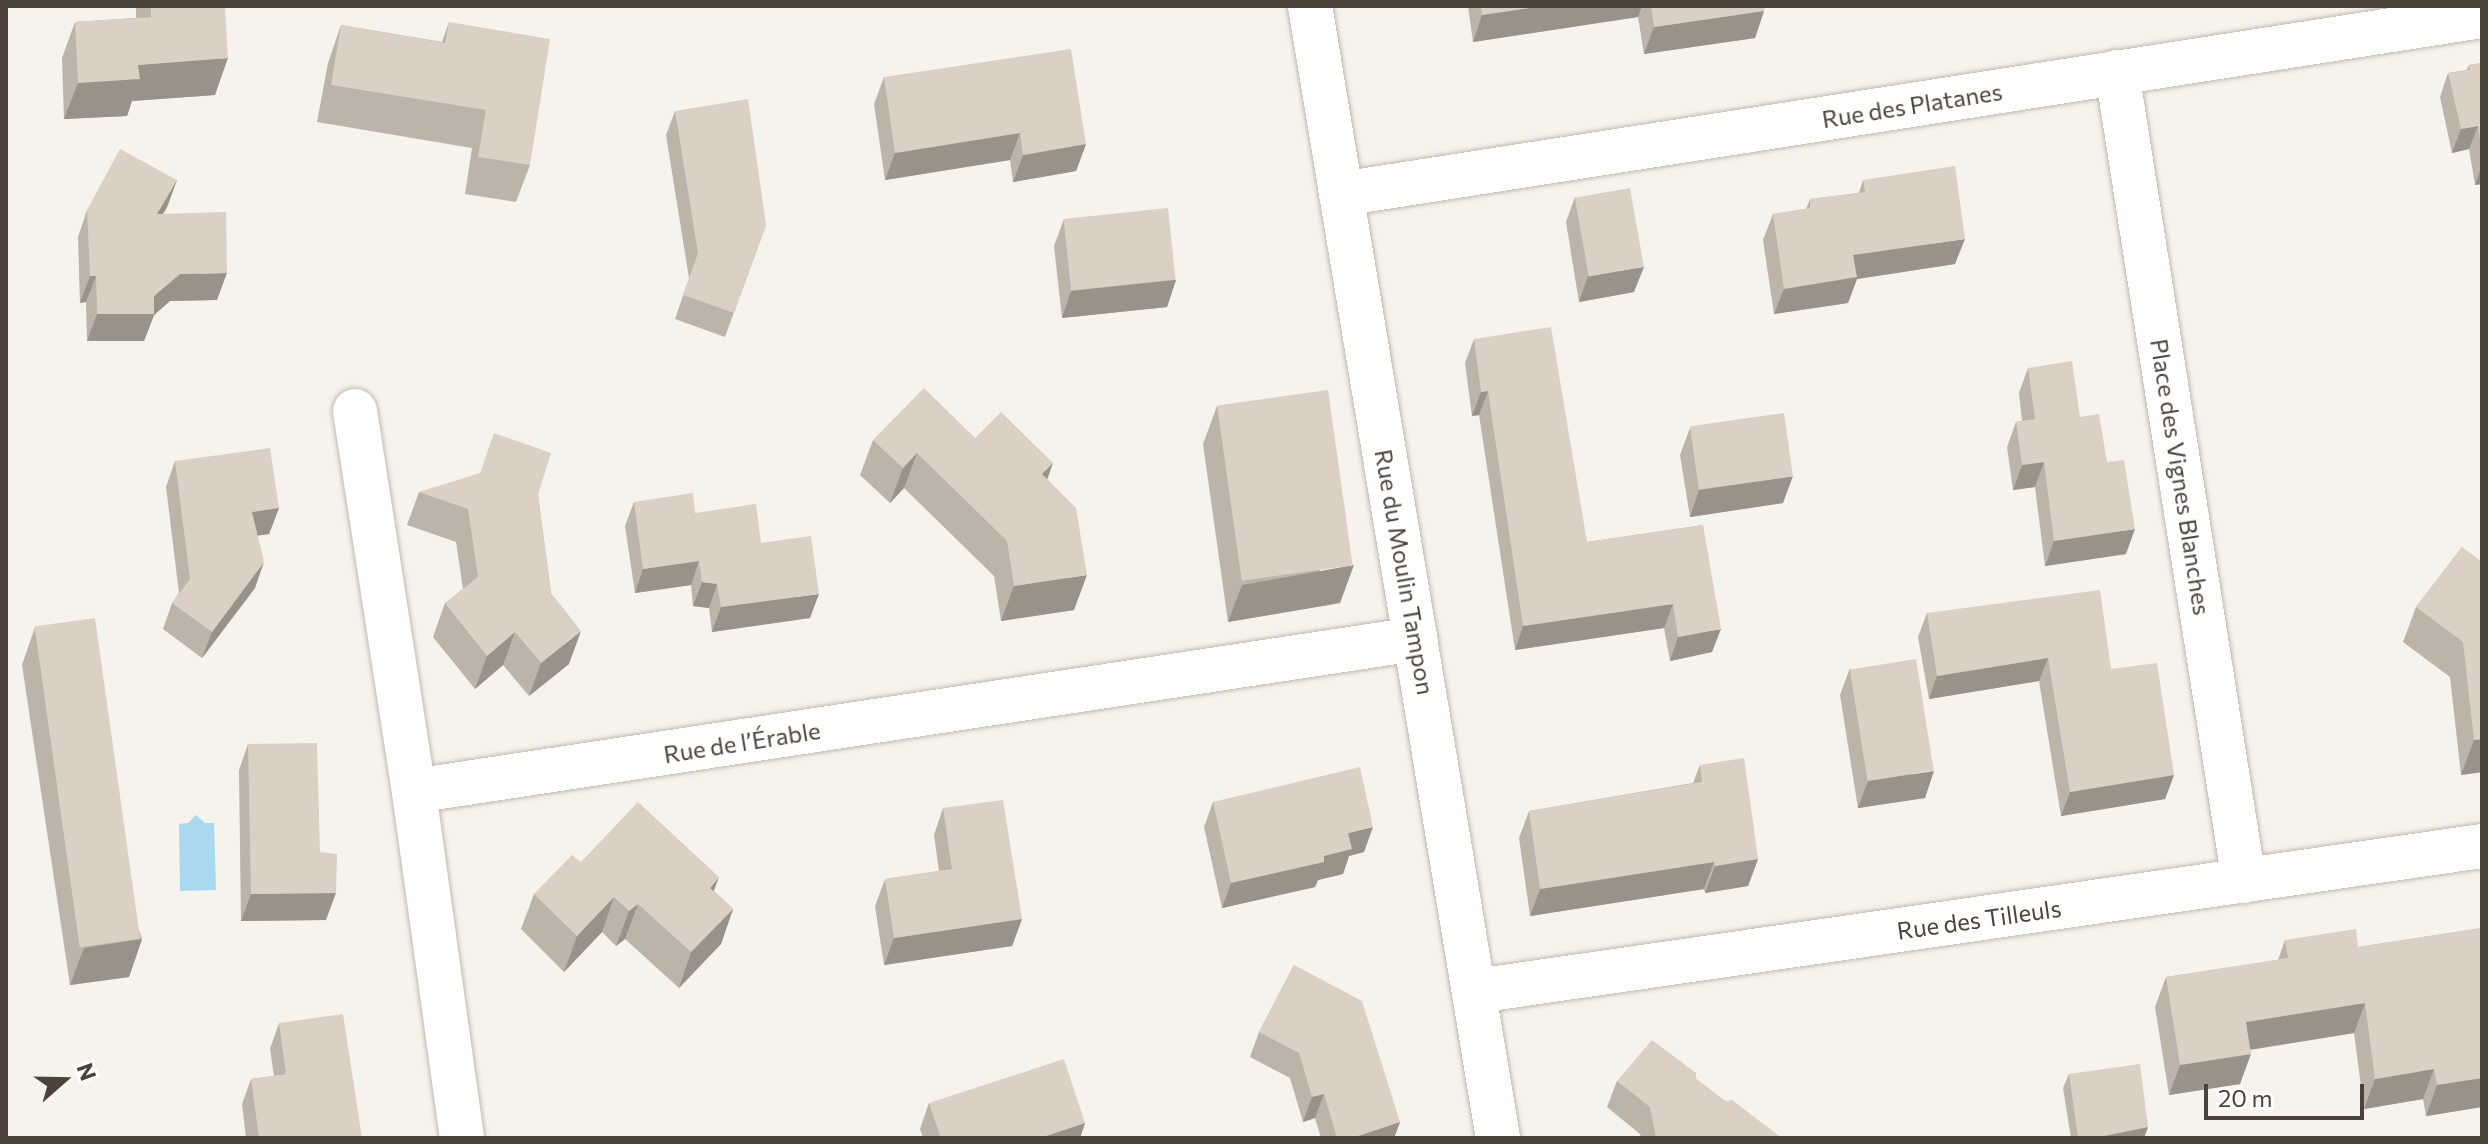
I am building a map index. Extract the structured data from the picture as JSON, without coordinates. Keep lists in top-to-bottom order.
{
  "streets": {
    "street": [
      "Rue des Platanes",
      "Place des Vignes Blanches",
      "Rue du Moulin Tampon",
      "Rue de l’Érable",
      "Rue des Tilleuls"
    ]
  },
  "crossings": [
    ["Rue des Platanes", "Place des Vignes Blanches"],
    ["Rue des Platanes", "Rue du Moulin Tampon"],
    ["Place des Vignes Blanches", "Rue des Tilleuls"],
    ["Rue du Moulin Tampon", "Rue de l’Érable"],
    ["Rue du Moulin Tampon", "Rue des Tilleuls"]
  ],
  "scale_bar": "20 m",
  "north": "right"
}
